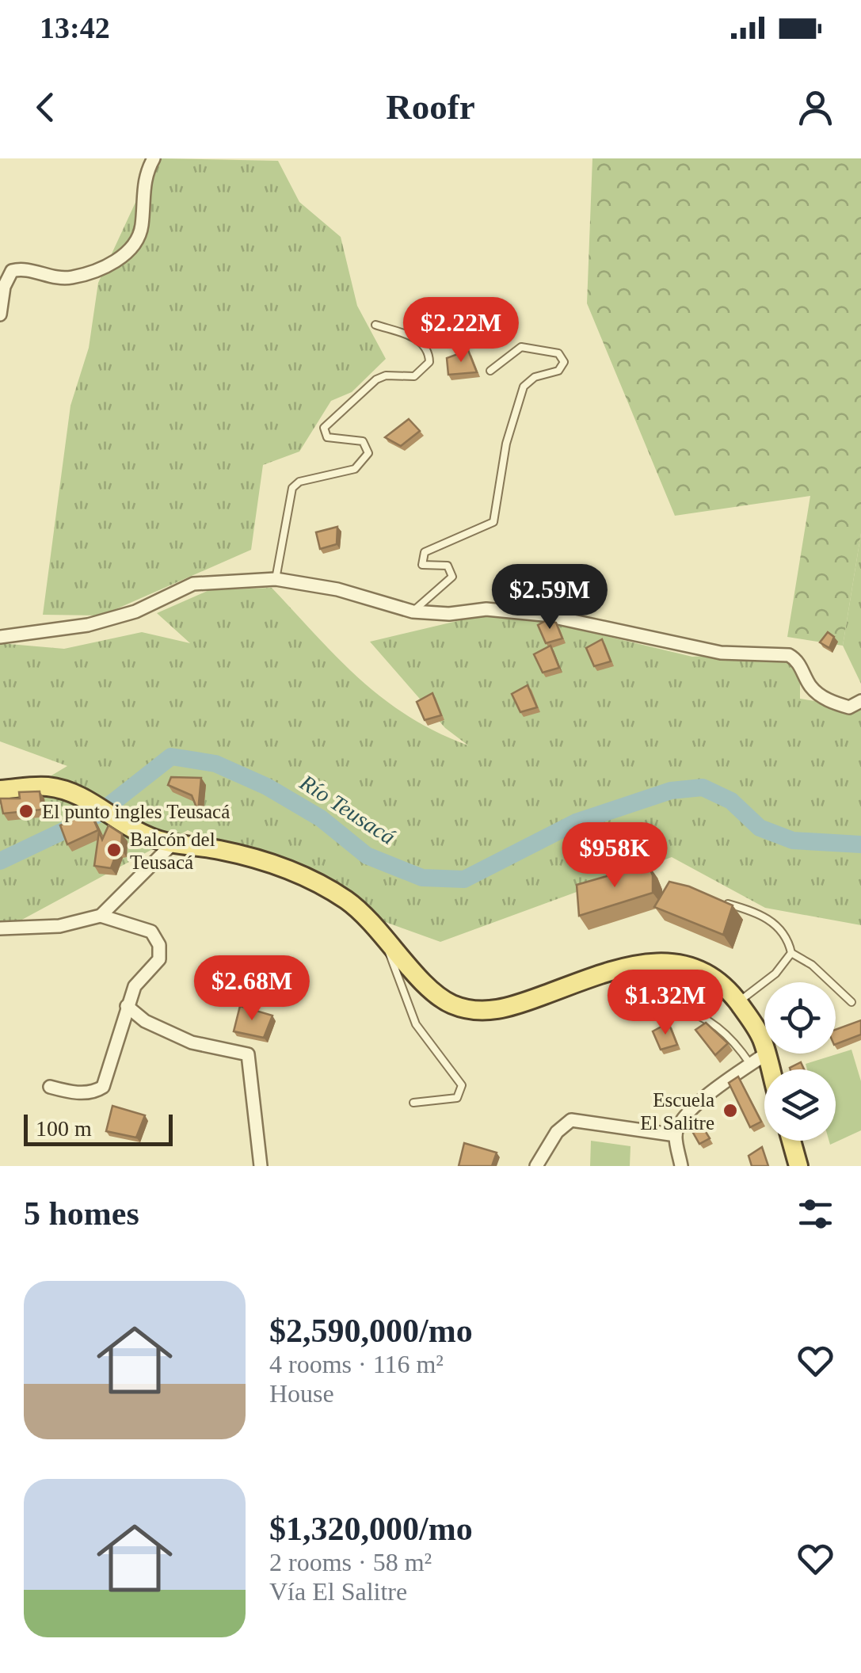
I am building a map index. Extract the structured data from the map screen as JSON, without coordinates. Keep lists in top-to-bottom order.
{
  "water": ["Río Teusacá"],
  "places": ["El punto ingles Teusacá", "Balcón del Teusacá", "Escuela El Salitre"],
  "scale_bar": "100 m",
  "page": {
    "status": "13:42",
    "header": "Roofr",
    "price": [
      "$2.22M",
      "$2.59M",
      "$958K",
      "$2.68M",
      "$1.32M"
    ],
    "scale": "100 m",
    "heading": "5 homes",
    "list": [
      {
        "name": "$2,590,000/mo",
        "note": "4 rooms · 116 m² · House"
      },
      {
        "name": "$1,320,000/mo",
        "note": "2 rooms · 58 m² · Vía El Salitre"
      }
    ]
  }
}
